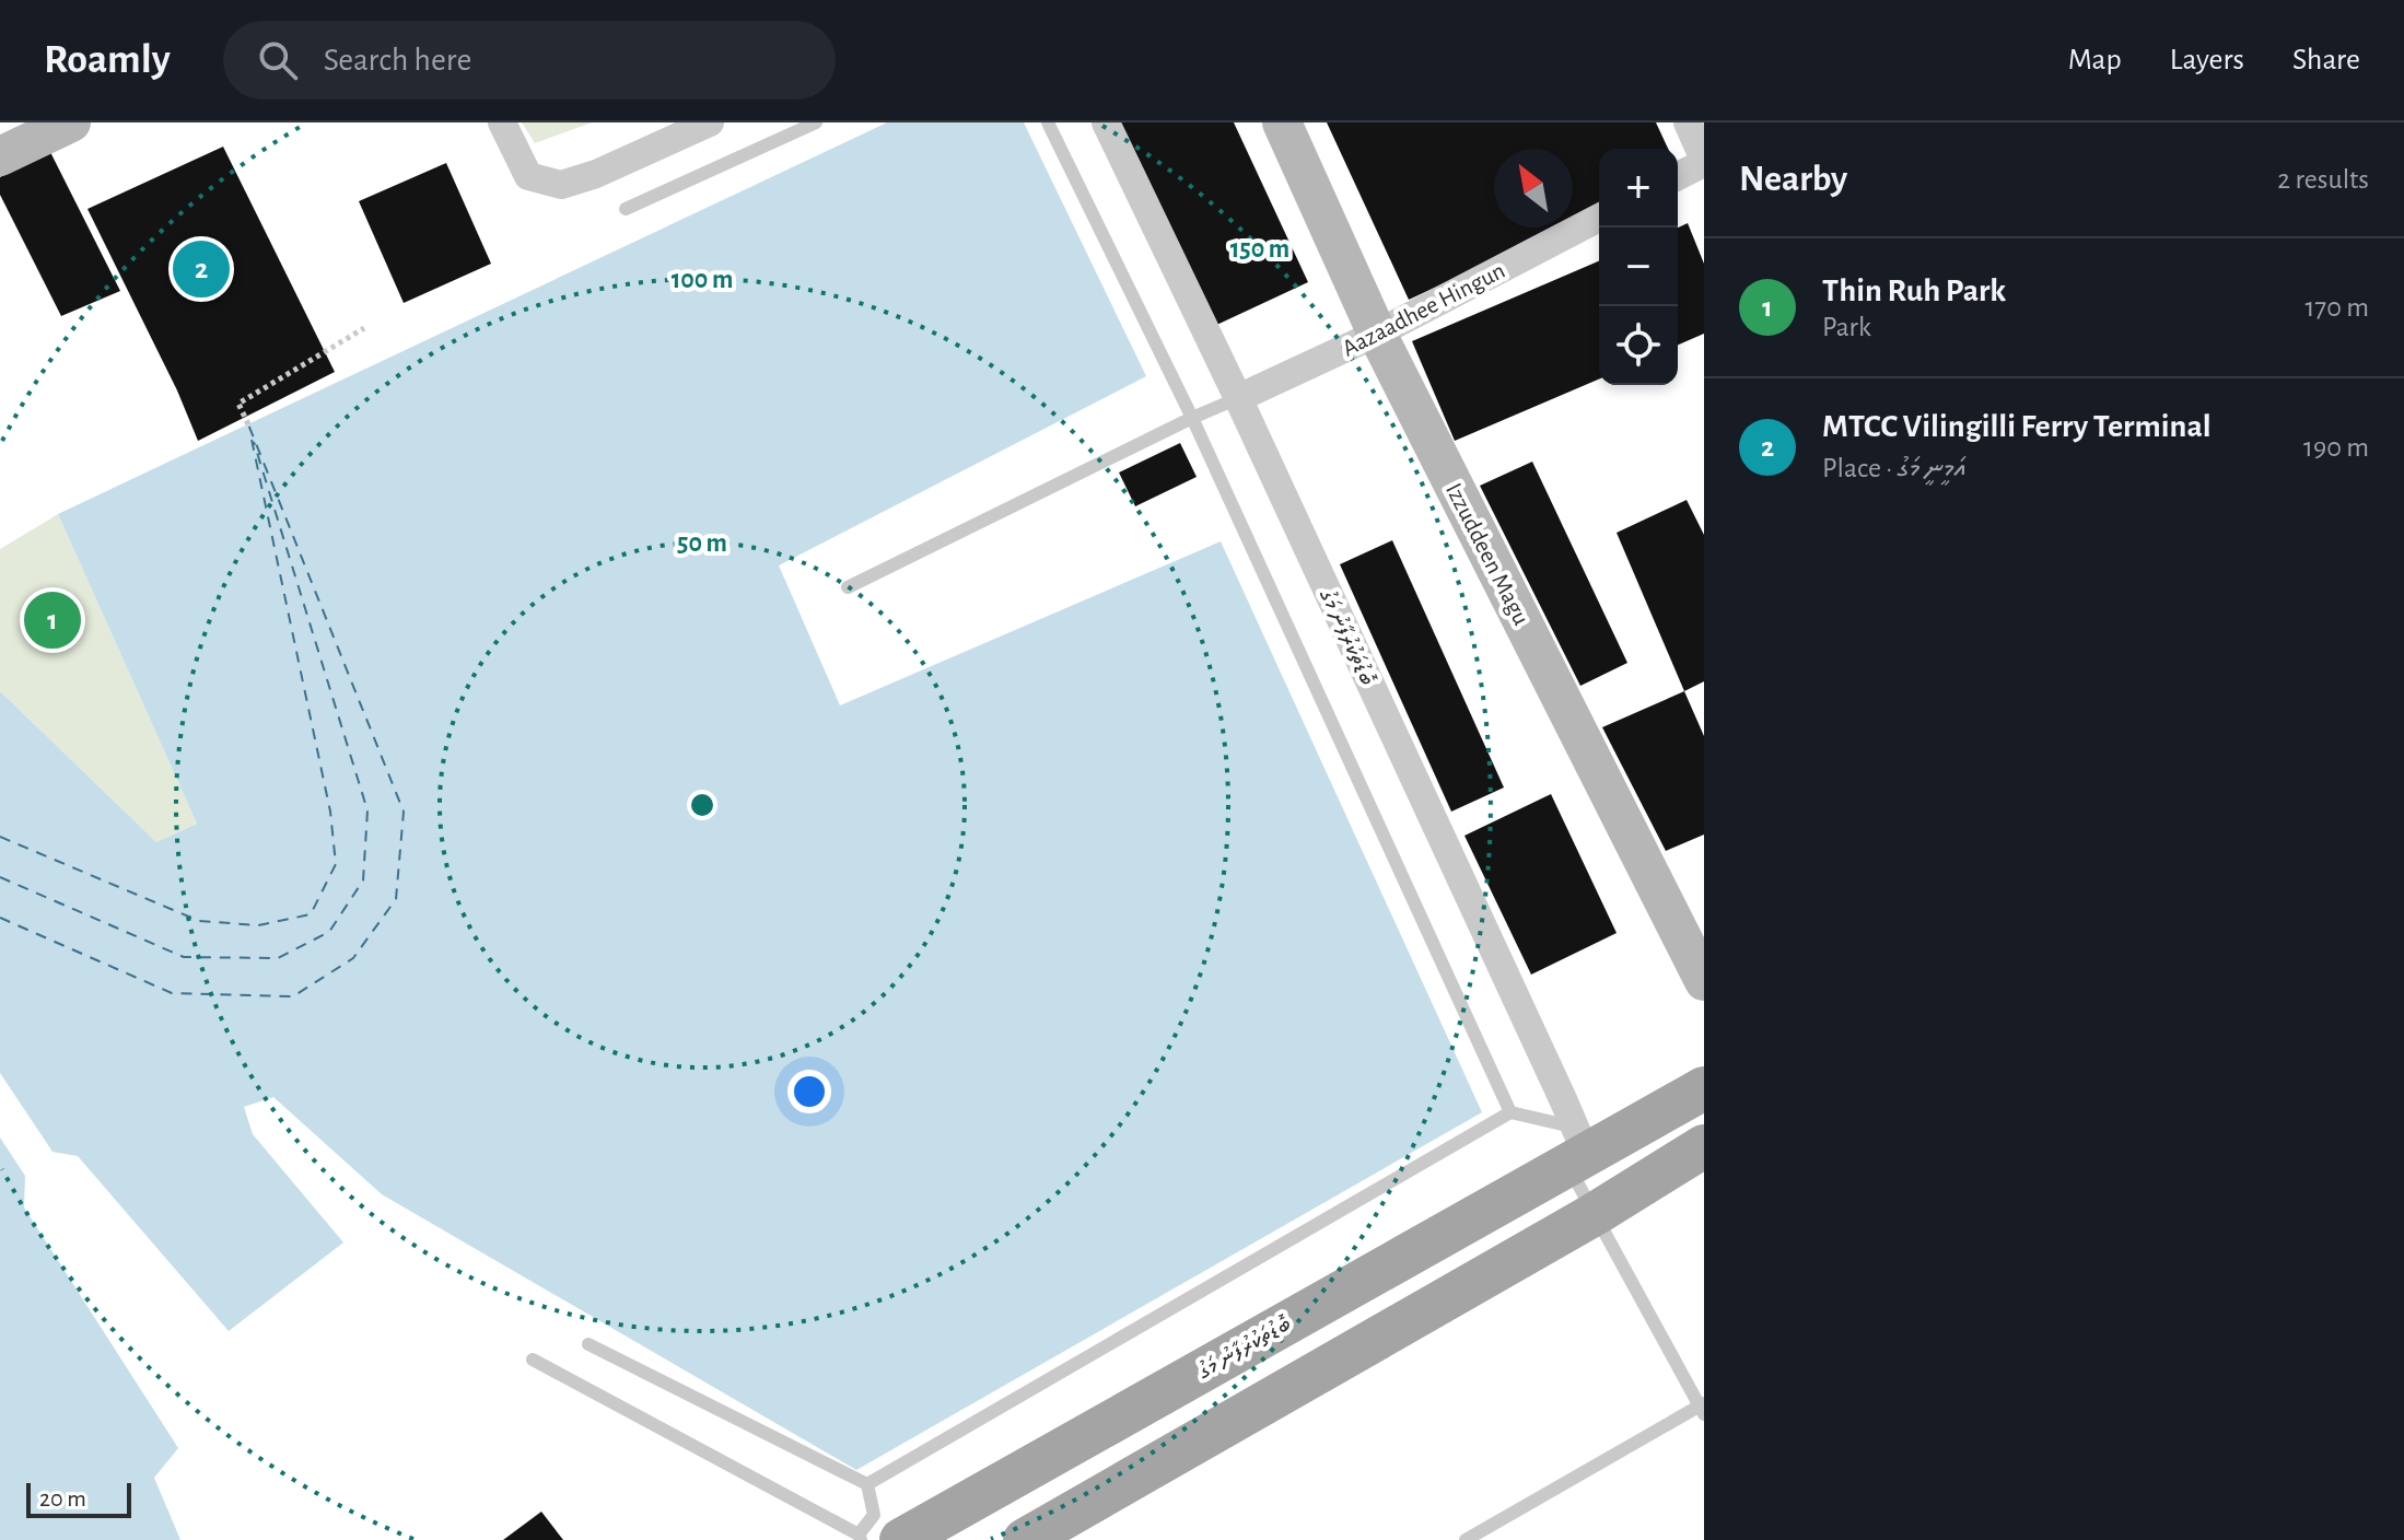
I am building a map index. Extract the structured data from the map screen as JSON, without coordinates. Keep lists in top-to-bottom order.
{
  "streets": {
    "main road": ["Izzuddeen Magu", "ބޮޑުތަކުރުފާނު މަގު"],
    "street": ["Aazaadhee Hingun"]
  },
  "crossings": [
    ["Aazaadhee Hingun", "Izzuddeen Magu"],
    ["Aazaadhee Hingun", "ބޮޑުތަކުރުފާނު މަގު"]
  ],
  "scale_bar": "20 m",
  "north": "top left",
  "page": {
    "header": "Roamly",
    "search": "Search here",
    "nav": ["Map", "Layers", "Share"],
    "heading": ["Nearby", "2 results"],
    "map_buttons": ["+", "−"],
    "pins": ["2", "1"],
    "list": [
      {
        "mark": "1",
        "name": "Thin Ruh Park",
        "note": "Park",
        "value": "170 m"
      },
      {
        "mark": "2",
        "name": "MTCC Vilingilli Ferry Terminal",
        "note": "Place · އަމީނީ މަގު",
        "value": "190 m"
      }
    ],
    "scale": "20 m"
  },
  "rings": ["150 m", "100 m", "50 m"]
}
